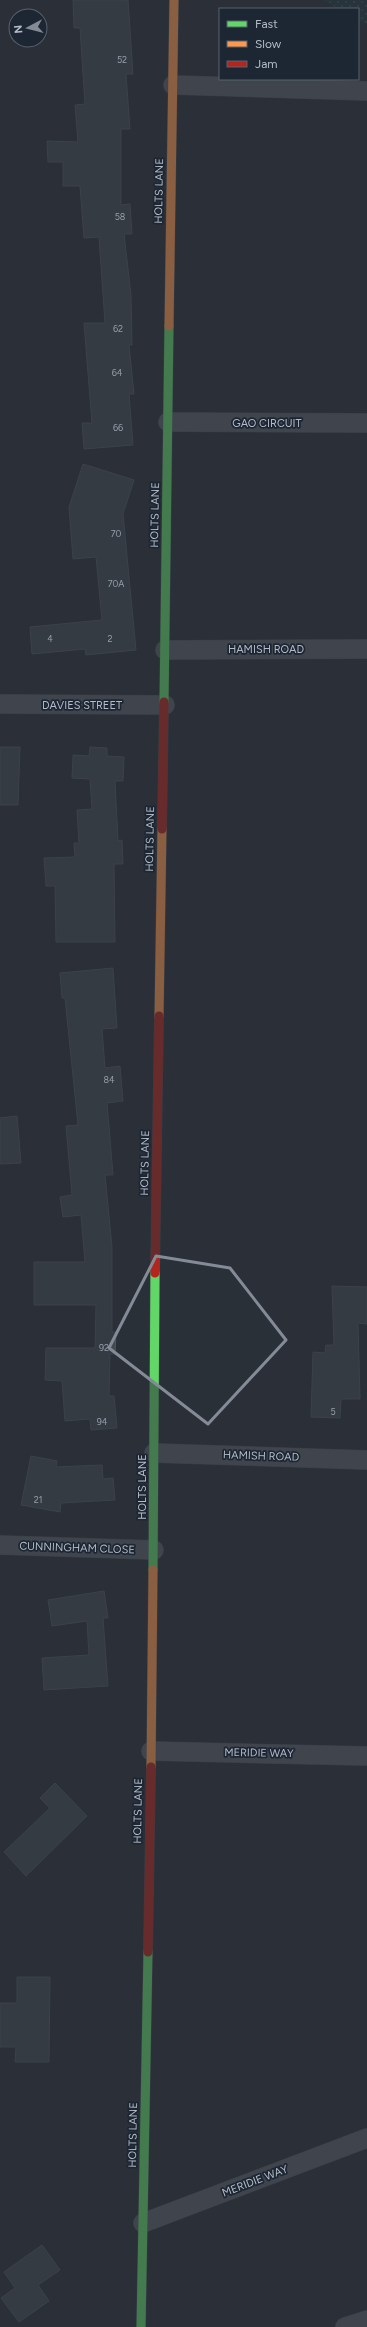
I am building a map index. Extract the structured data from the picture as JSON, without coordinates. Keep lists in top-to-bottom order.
{
  "streets": {
    "street": [
      "HOLTS LANE",
      "GAO CIRCUIT",
      "HAMISH ROAD",
      "DAVIES STREET",
      "CUNNINGHAM CLOSE",
      "MERIDIE WAY"
    ]
  },
  "crossings": [
    ["HOLTS LANE", "GAO CIRCUIT"],
    ["HOLTS LANE", "HAMISH ROAD"],
    ["HOLTS LANE", "DAVIES STREET"],
    ["HOLTS LANE", "CUNNINGHAM CLOSE"],
    ["HOLTS LANE", "MERIDIE WAY"]
  ],
  "house_numbers": [
    "52",
    "58",
    "62",
    "64",
    "66",
    "70",
    "70A",
    "4",
    "2",
    "84",
    "92",
    "5",
    "94",
    "21"
  ],
  "legend": ["Fast", "Slow", "Jam"],
  "north": "left"
}
